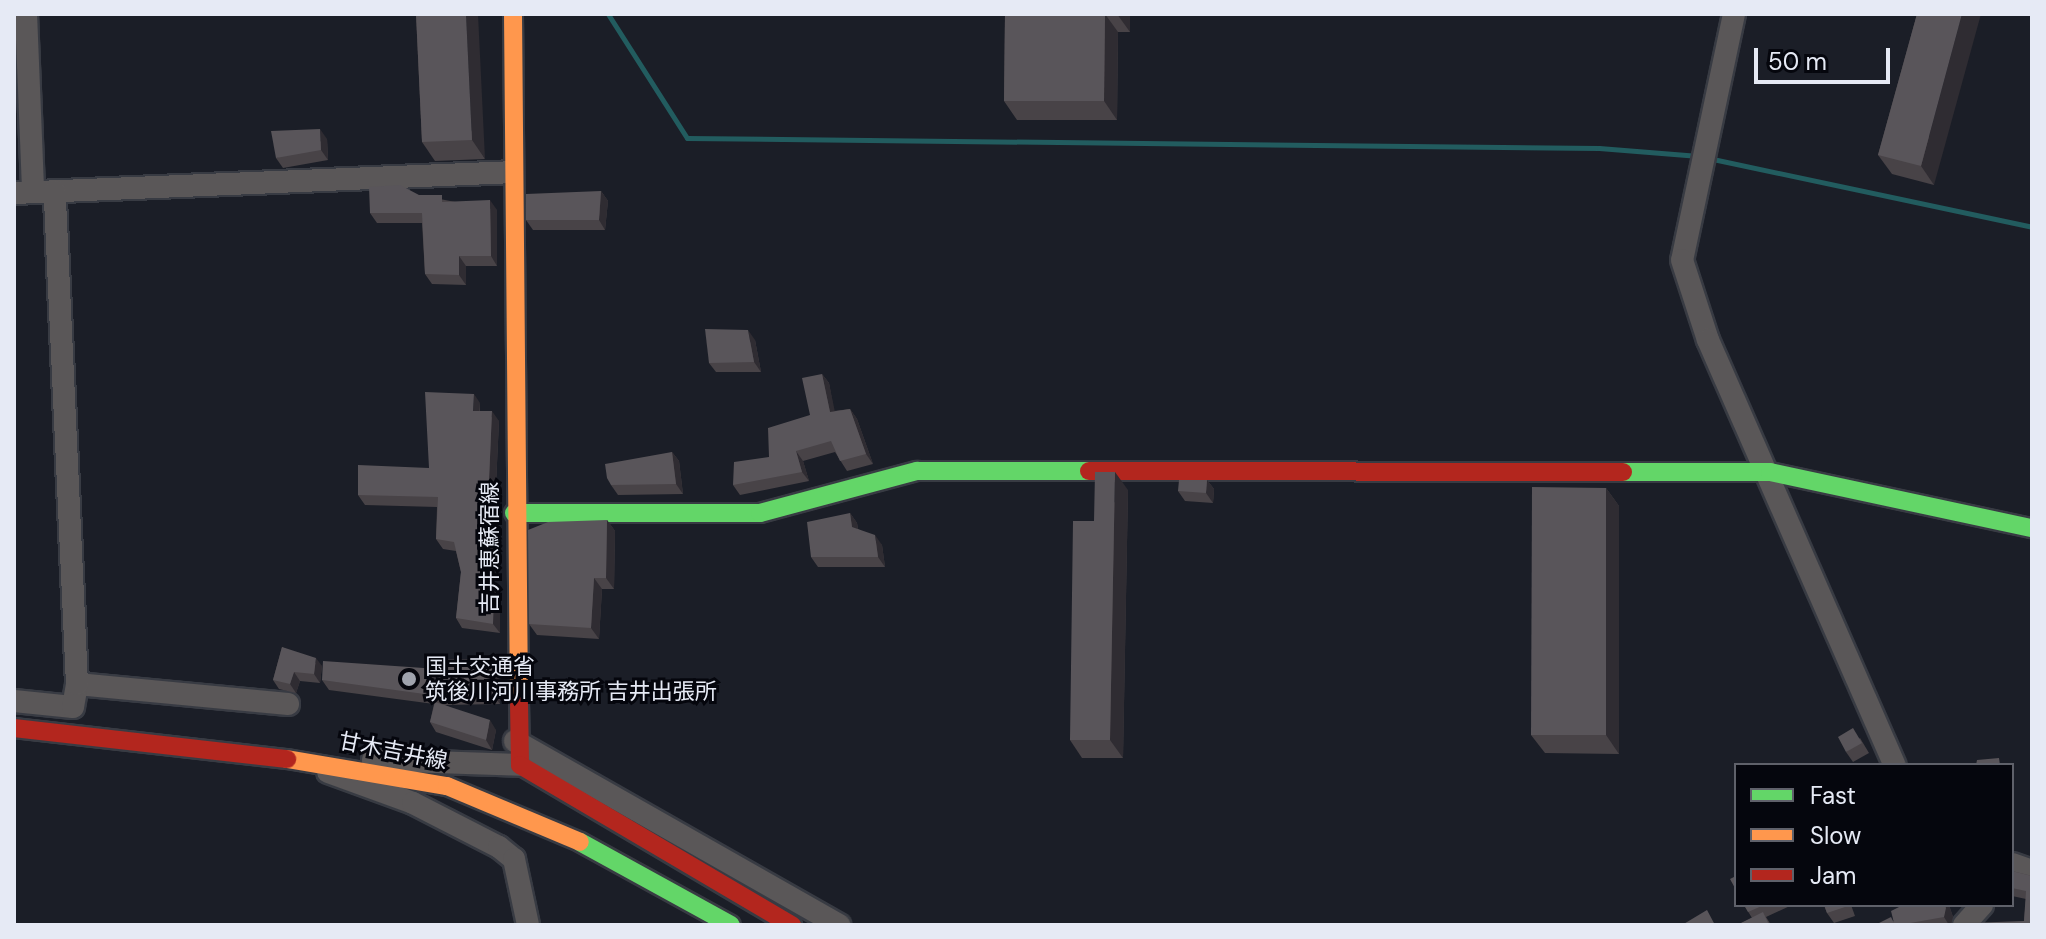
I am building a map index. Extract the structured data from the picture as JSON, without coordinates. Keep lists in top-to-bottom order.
{
  "streets": {
    "main road": ["吉井恵蘇宿線", "甘木吉井線"]
  },
  "places": ["国土交通省 筑後川河川事務所 吉井出張所"],
  "legend": ["Fast", "Slow", "Jam"],
  "scale_bar": "50 m"
}
